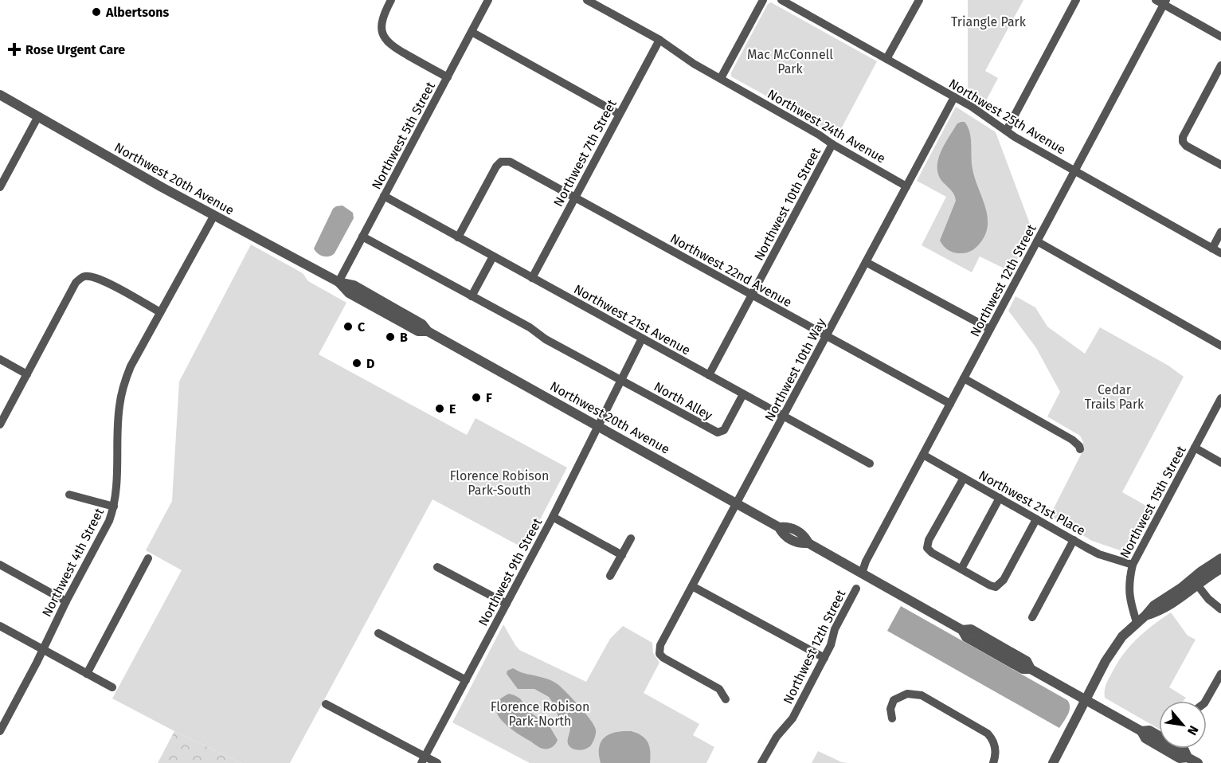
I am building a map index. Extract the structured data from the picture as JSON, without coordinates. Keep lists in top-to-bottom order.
{
  "streets": {
    "street": [
      "Northwest 25th Avenue",
      "Northwest 24th Avenue",
      "Northwest 5th Street",
      "Northwest 7th Street",
      "Northwest 20th Avenue",
      "Northwest 10th Street",
      "Northwest 22nd Avenue",
      "Northwest 12th Street",
      "Northwest 21st Avenue",
      "Northwest 10th Way",
      "North Alley",
      "Northwest 15th Street",
      "Northwest 21st Place",
      "Northwest 4th Street",
      "Northwest 9th Street"
    ]
  },
  "crossings": [
    ["Northwest 25th Avenue", "Northwest 12th Street"],
    ["Northwest 25th Avenue", "Northwest 10th Way"],
    ["Northwest 24th Avenue", "Northwest 7th Street"],
    ["Northwest 24th Avenue", "Northwest 10th Street"],
    ["Northwest 24th Avenue", "Northwest 10th Way"],
    ["Northwest 5th Street", "Northwest 20th Avenue"],
    ["Northwest 5th Street", "Northwest 21st Avenue"],
    ["Northwest 5th Street", "North Alley"],
    ["Northwest 7th Street", "Northwest 22nd Avenue"],
    ["Northwest 7th Street", "Northwest 21st Avenue"],
    ["Northwest 20th Avenue", "Northwest 12th Street"],
    ["Northwest 20th Avenue", "Northwest 10th Way"],
    ["Northwest 20th Avenue", "Northwest 4th Street"],
    ["Northwest 20th Avenue", "Northwest 9th Street"],
    ["Northwest 10th Street", "Northwest 22nd Avenue"],
    ["Northwest 10th Street", "Northwest 21st Avenue"],
    ["Northwest 22nd Avenue", "Northwest 12th Street"],
    ["Northwest 22nd Avenue", "Northwest 21st Avenue"],
    ["Northwest 22nd Avenue", "Northwest 10th Way"],
    ["Northwest 12th Street", "Northwest 21st Place"],
    ["Northwest 21st Avenue", "Northwest 10th Way"],
    ["Northwest 21st Avenue", "North Alley"],
    ["Northwest 21st Avenue", "Northwest 9th Street"],
    ["North Alley", "Northwest 9th Street"],
    ["Northwest 15th Street", "Northwest 21st Place"]
  ],
  "parks": [
    "Triangle Park",
    "Mac McConnell Park",
    "Cedar Trails Park",
    "Florence Robison Park-South",
    "Florence Robison Park-North"
  ],
  "places": {
    "other": [
      "Albertsons",
      "C",
      "B",
      "D",
      "F",
      "E"
    ],
    "health": ["Rose Urgent Care"]
  },
  "north": "bottom right"
}
